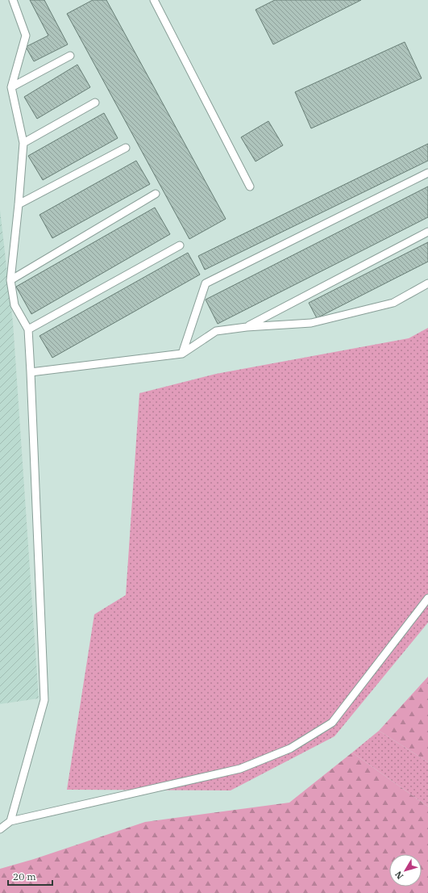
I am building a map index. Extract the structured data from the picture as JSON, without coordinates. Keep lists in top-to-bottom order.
{
  "scale_bar": "20 m",
  "north": "bottom left"
}
